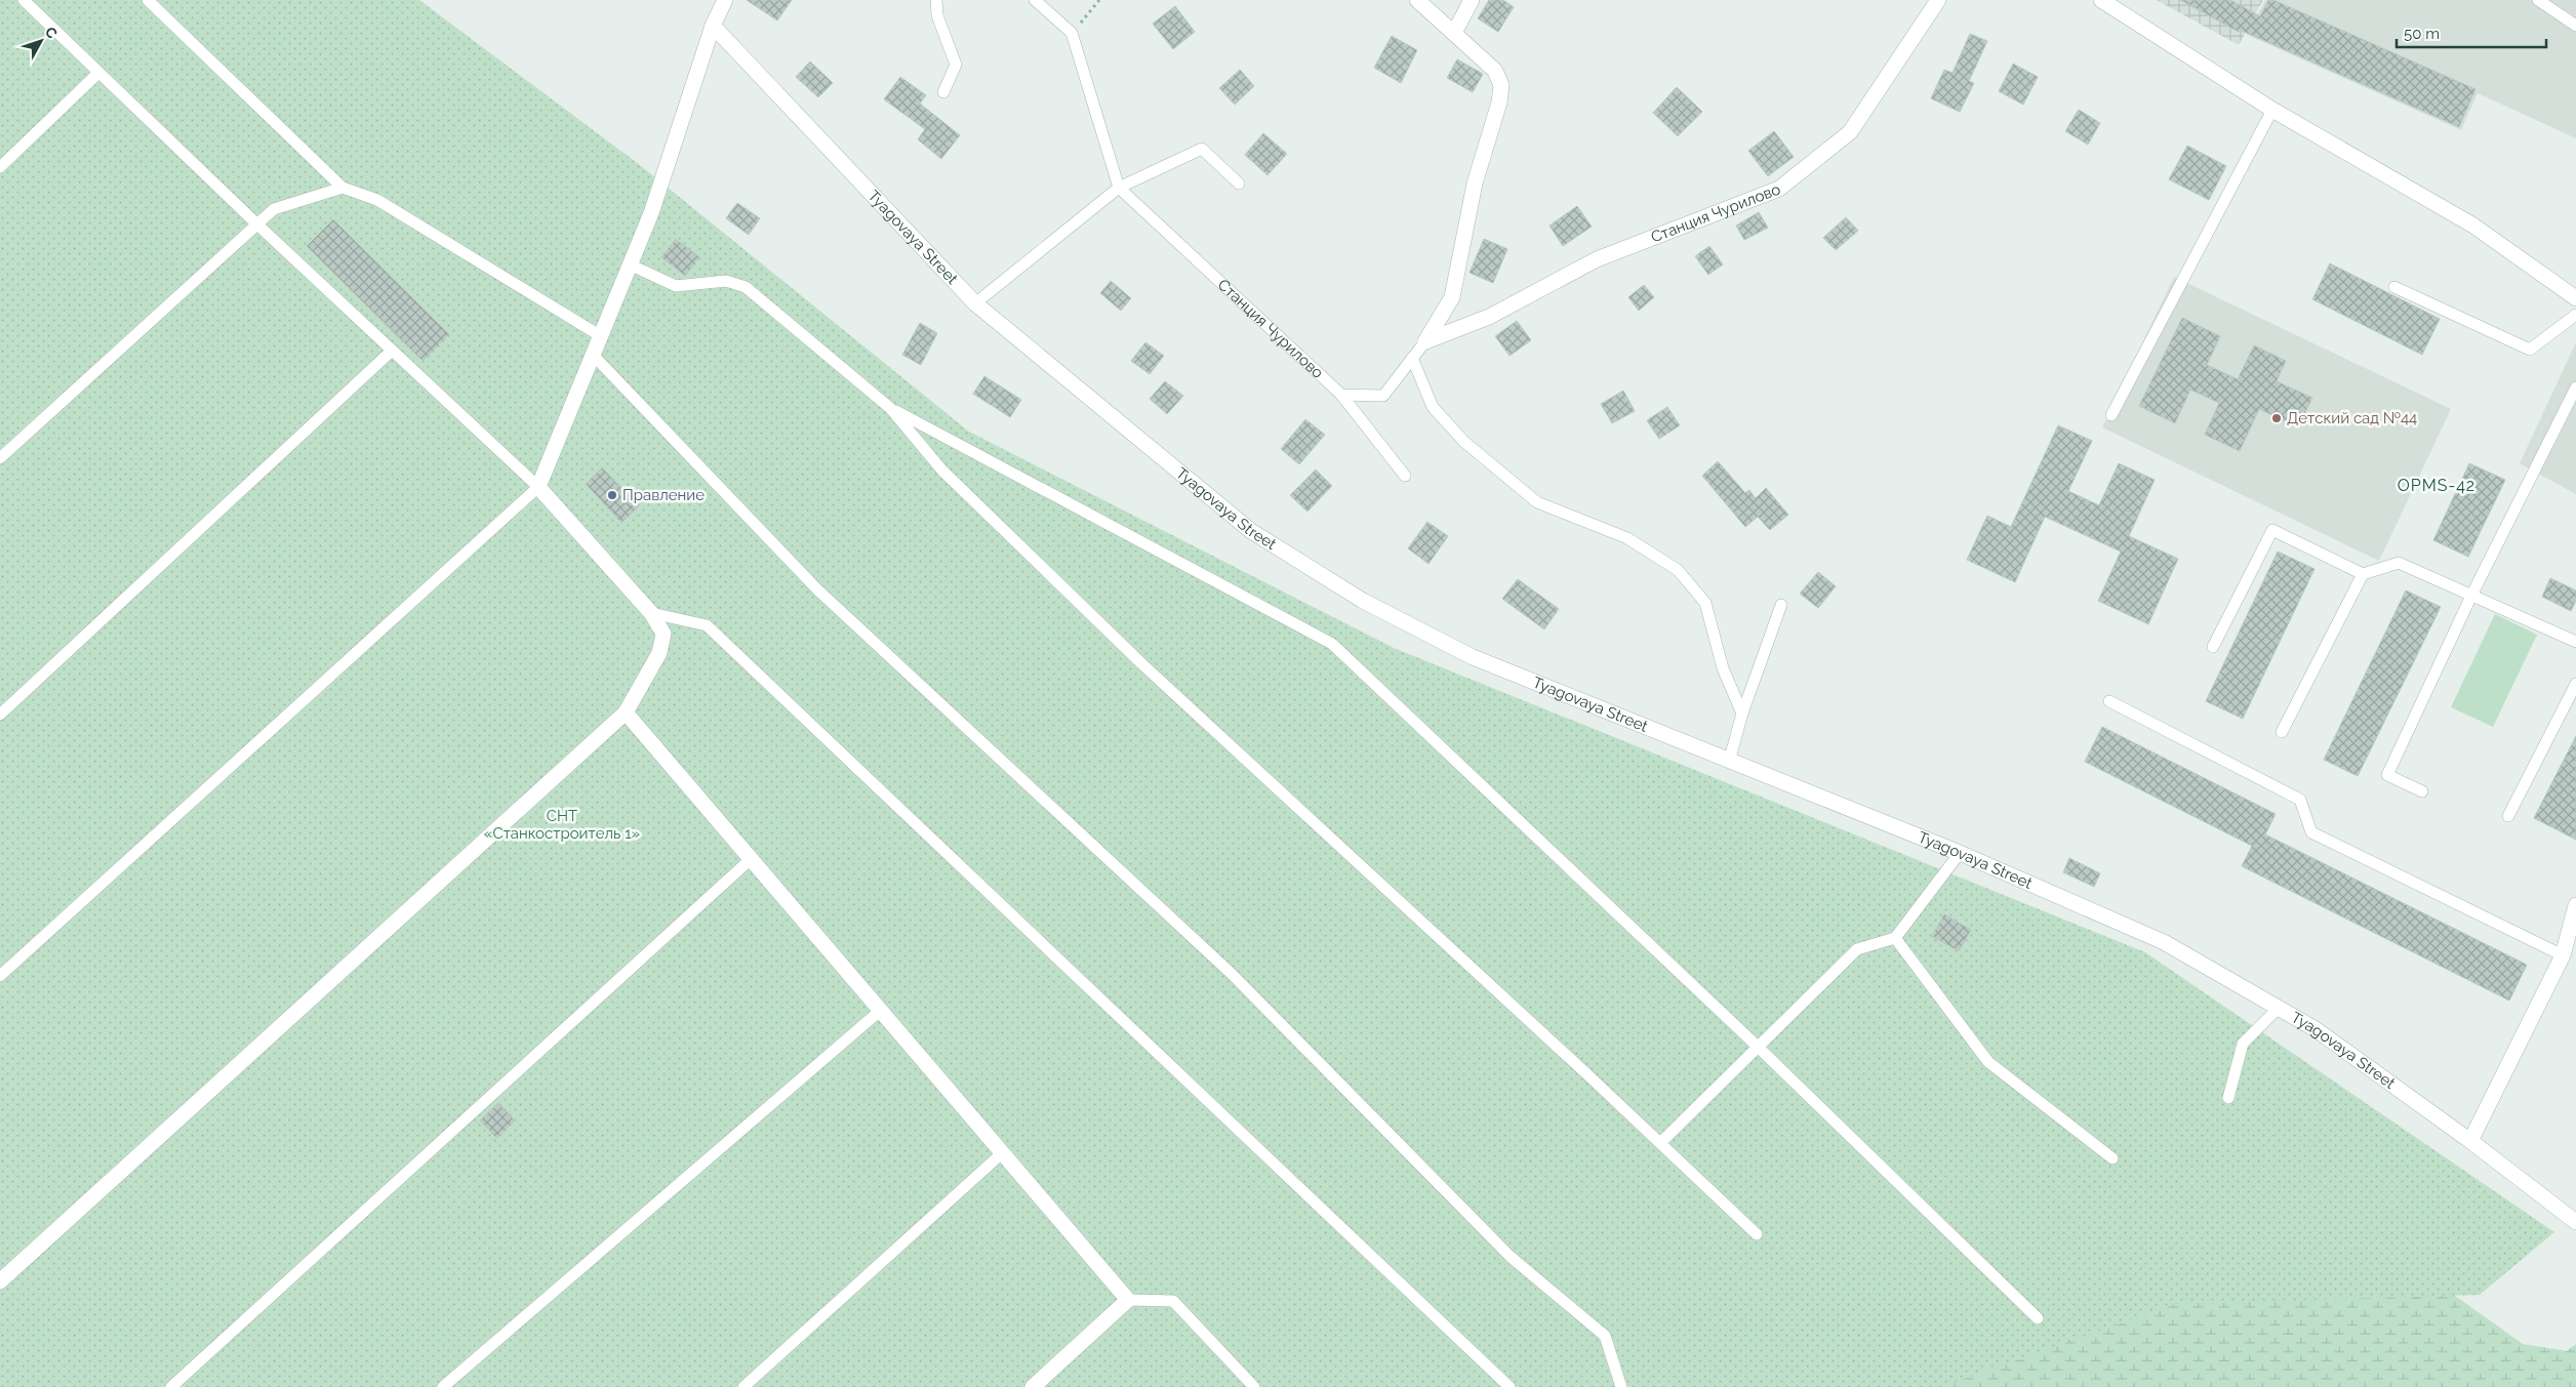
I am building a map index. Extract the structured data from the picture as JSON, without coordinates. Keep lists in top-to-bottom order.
{
  "streets": {
    "street": ["Станция Чурилово", "Tyagovaya Street"]
  },
  "districts": ["OPMS-42"],
  "parks": ["СНТ «Станкостроитель 1»"],
  "places": ["Детский сад №44", "Правление"],
  "scale_bar": "50 m",
  "north": "top right"
}
